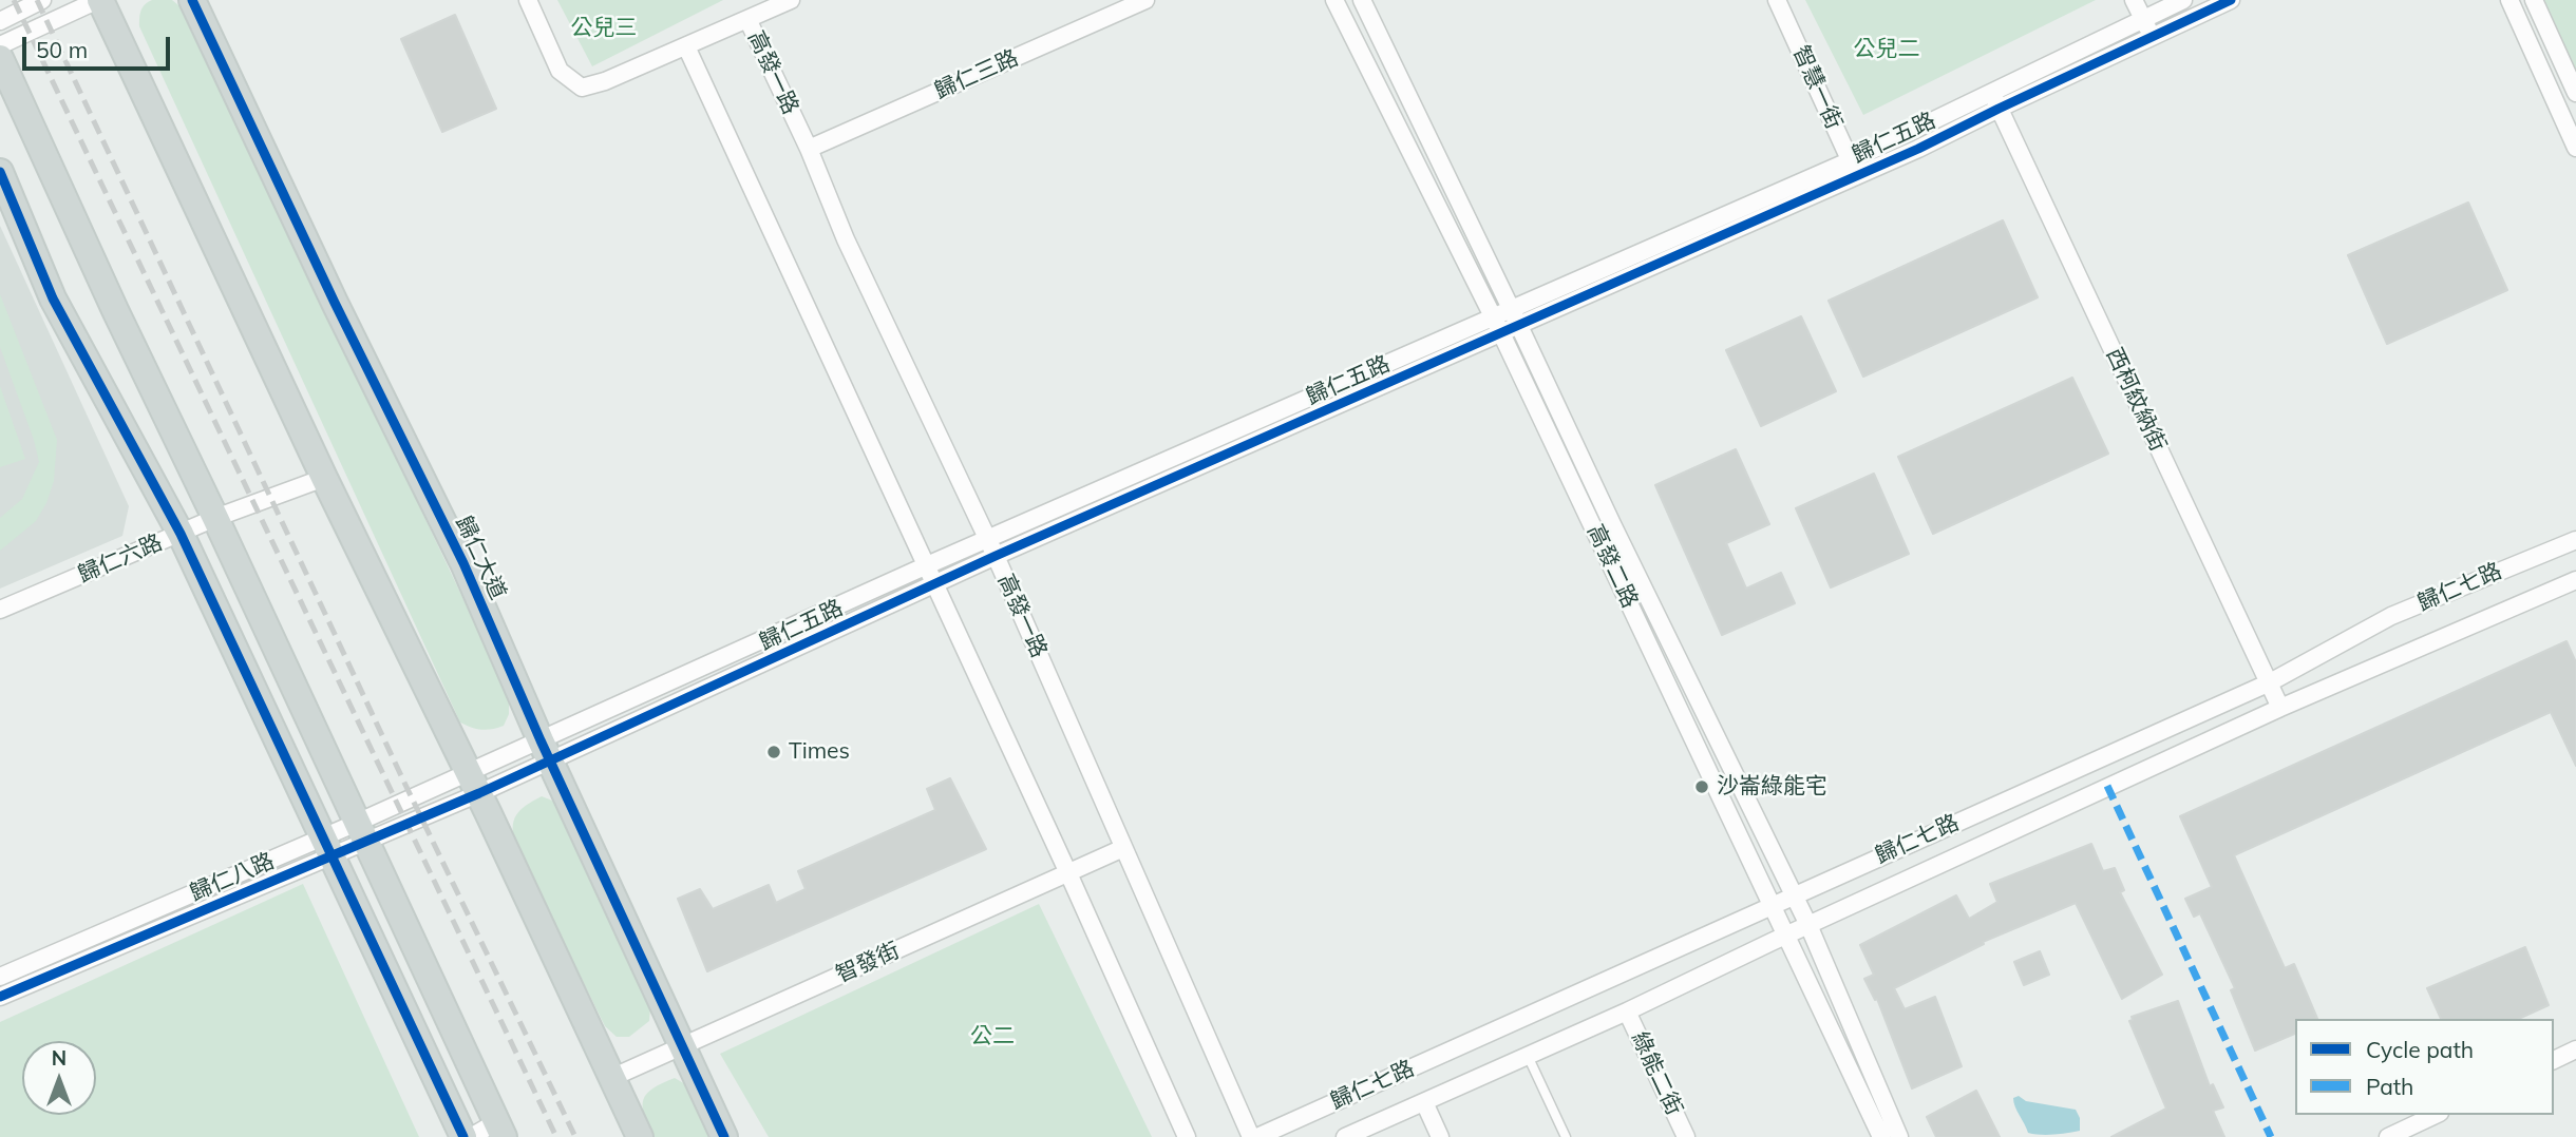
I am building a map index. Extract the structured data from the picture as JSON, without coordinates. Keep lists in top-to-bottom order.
{
  "streets": {
    "main road": ["歸仁大道"],
    "street": [
      "高發一路",
      "歸仁三路",
      "智慧一街",
      "歸仁五路",
      "西柯紋納街",
      "歸仁六路",
      "高發二路",
      "歸仁七路",
      "歸仁八路",
      "智發街",
      "綠能二街"
    ]
  },
  "crossings": [
    ["高發一路", "歸仁三路"],
    ["高發一路", "歸仁五路"],
    ["高發一路", "智發街"],
    ["智慧一街", "歸仁五路"],
    ["歸仁五路", "西柯紋納街"],
    ["歸仁五路", "歸仁大道"],
    ["歸仁五路", "高發二路"],
    ["歸仁五路", "歸仁八路"],
    ["西柯紋納街", "歸仁七路"],
    ["歸仁大道", "智發街"],
    ["高發二路", "歸仁七路"],
    ["歸仁七路", "綠能二街"]
  ],
  "parks": ["公兒三", "公兒二", "公二"],
  "places": ["Times", "沙崙綠能宅"],
  "legend": ["Cycle path", "Path"],
  "scale_bar": "50 m",
  "north": "top"
}
